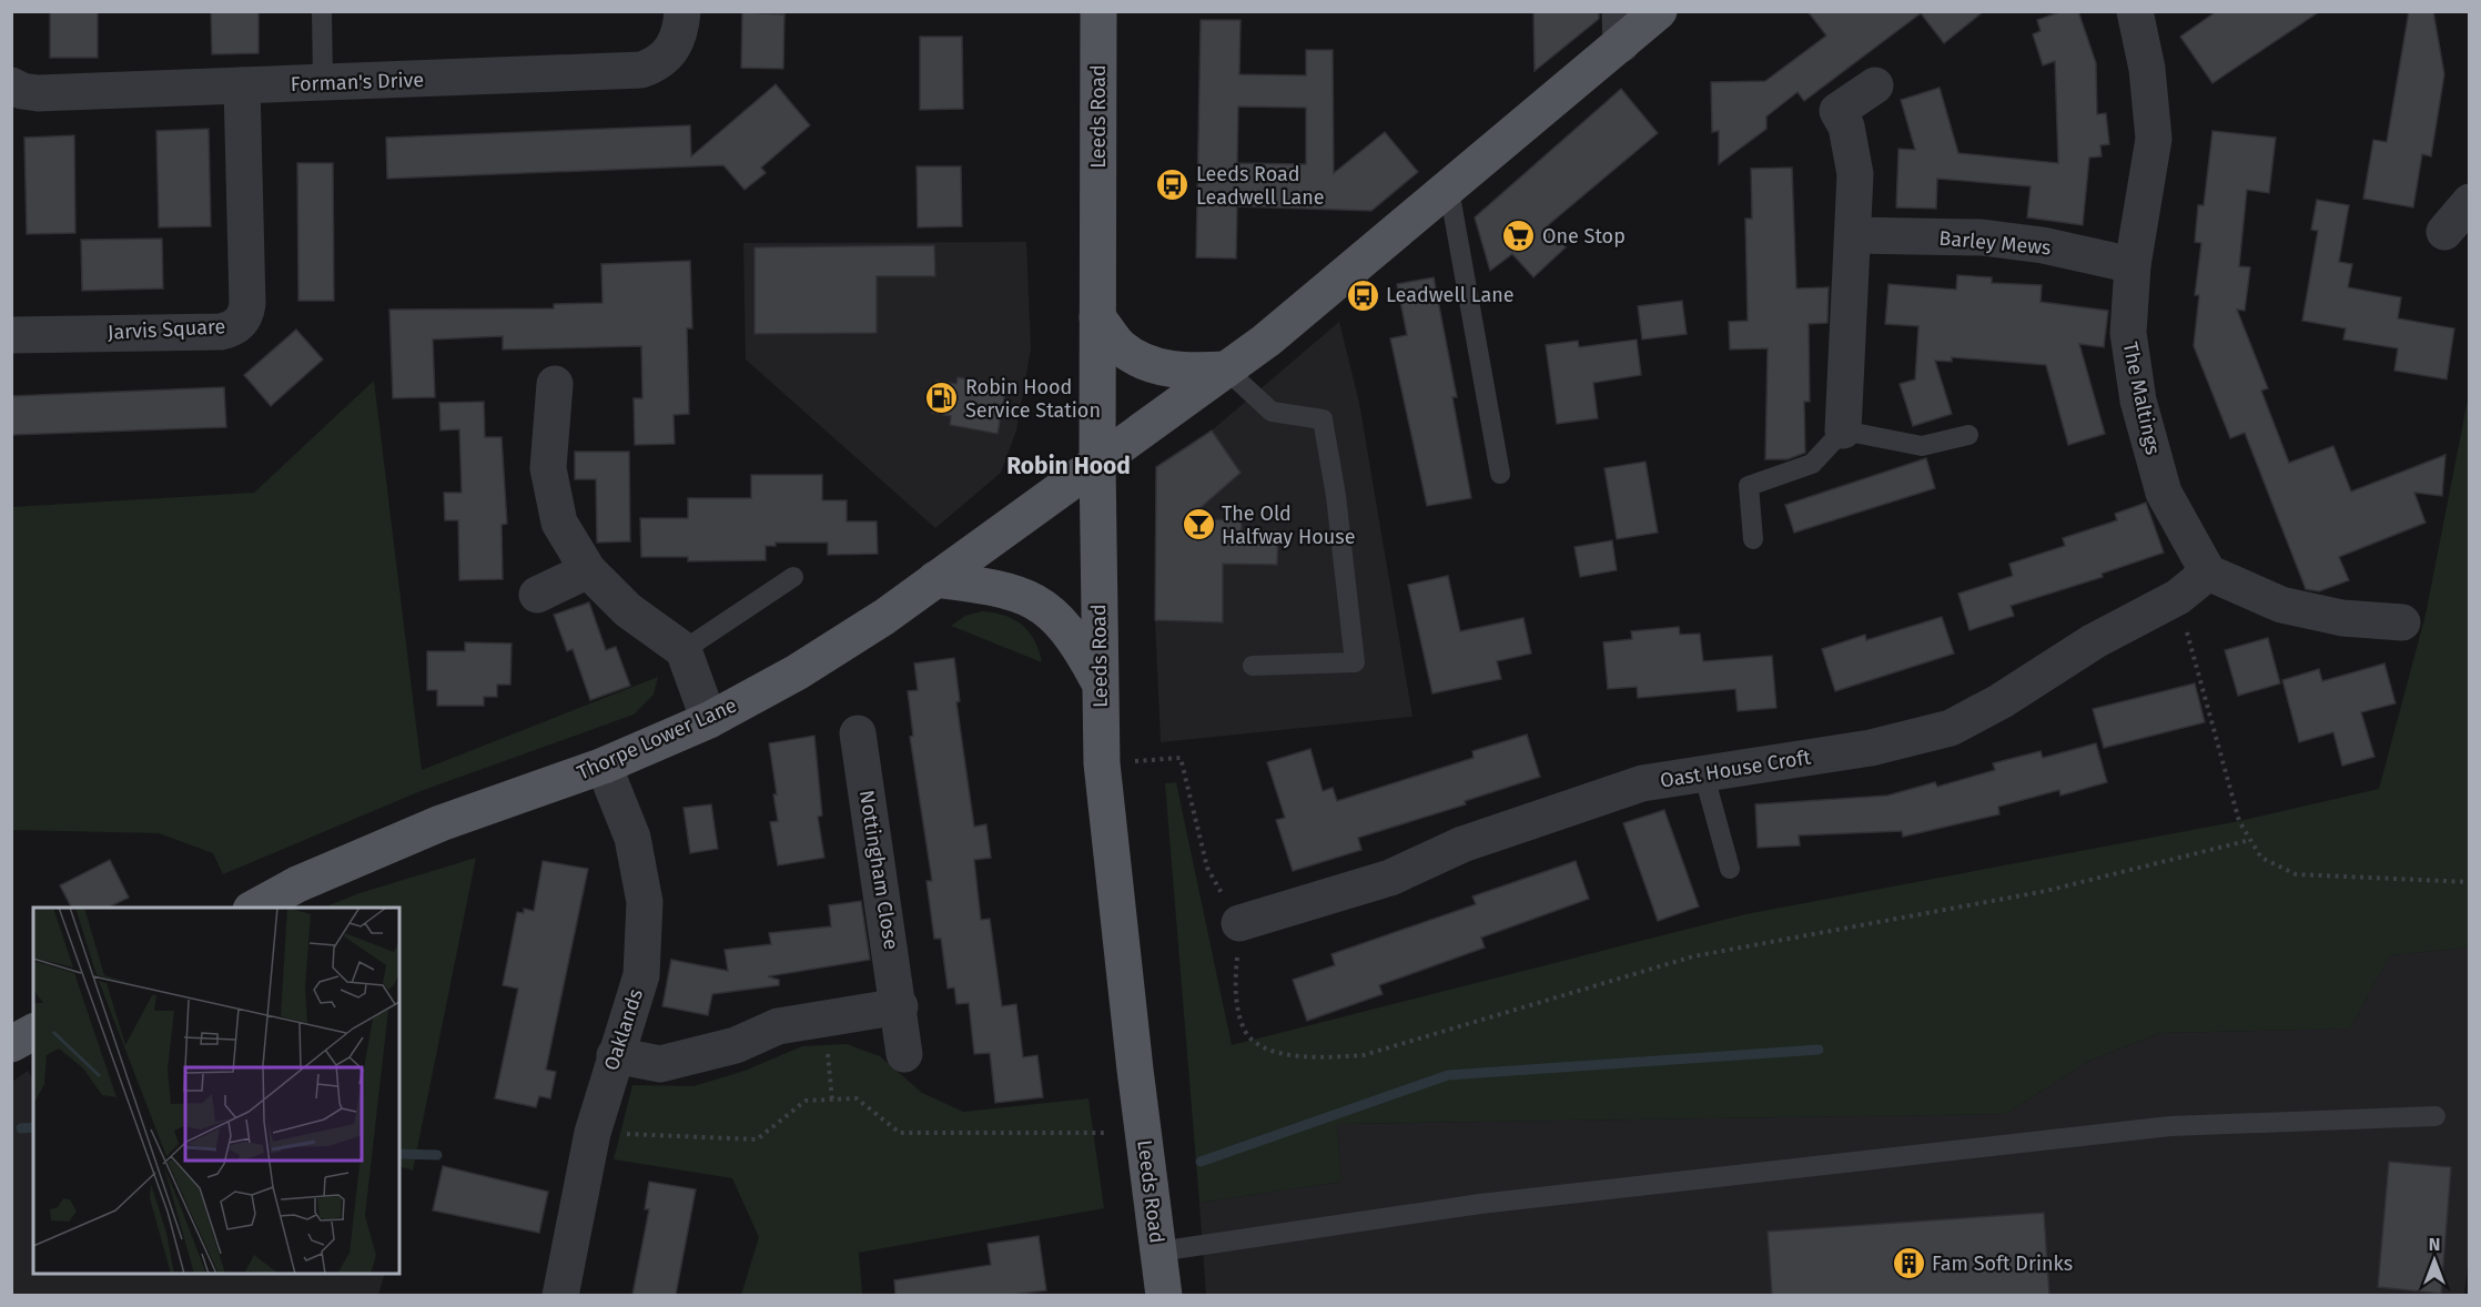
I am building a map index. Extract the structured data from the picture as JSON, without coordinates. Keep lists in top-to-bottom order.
{
  "streets": {
    "main road": ["Leeds Road", "Thorpe Lower Lane"],
    "street": [
      "Forman's Drive",
      "Barley Mews",
      "Jarvis Square",
      "The Maltings",
      "Oast House Croft",
      "Nottingham Close",
      "Oaklands"
    ]
  },
  "crossings": [
    ["Forman's Drive", "Jarvis Square"],
    ["Leeds Road", "Thorpe Lower Lane"],
    ["Barley Mews", "The Maltings"],
    ["The Maltings", "Oast House Croft"],
    ["Thorpe Lower Lane", "Oaklands"]
  ],
  "districts": ["Robin Hood"],
  "places": {
    "bus stop": ["Leeds Road Leadwell Lane", "Leadwell Lane"],
    "supermarket": ["One Stop"],
    "fuel station": ["Robin Hood Service Station"],
    "bar": ["The Old Halfway House"],
    "building": ["Fam Soft Drinks"]
  },
  "north": "top"
}
